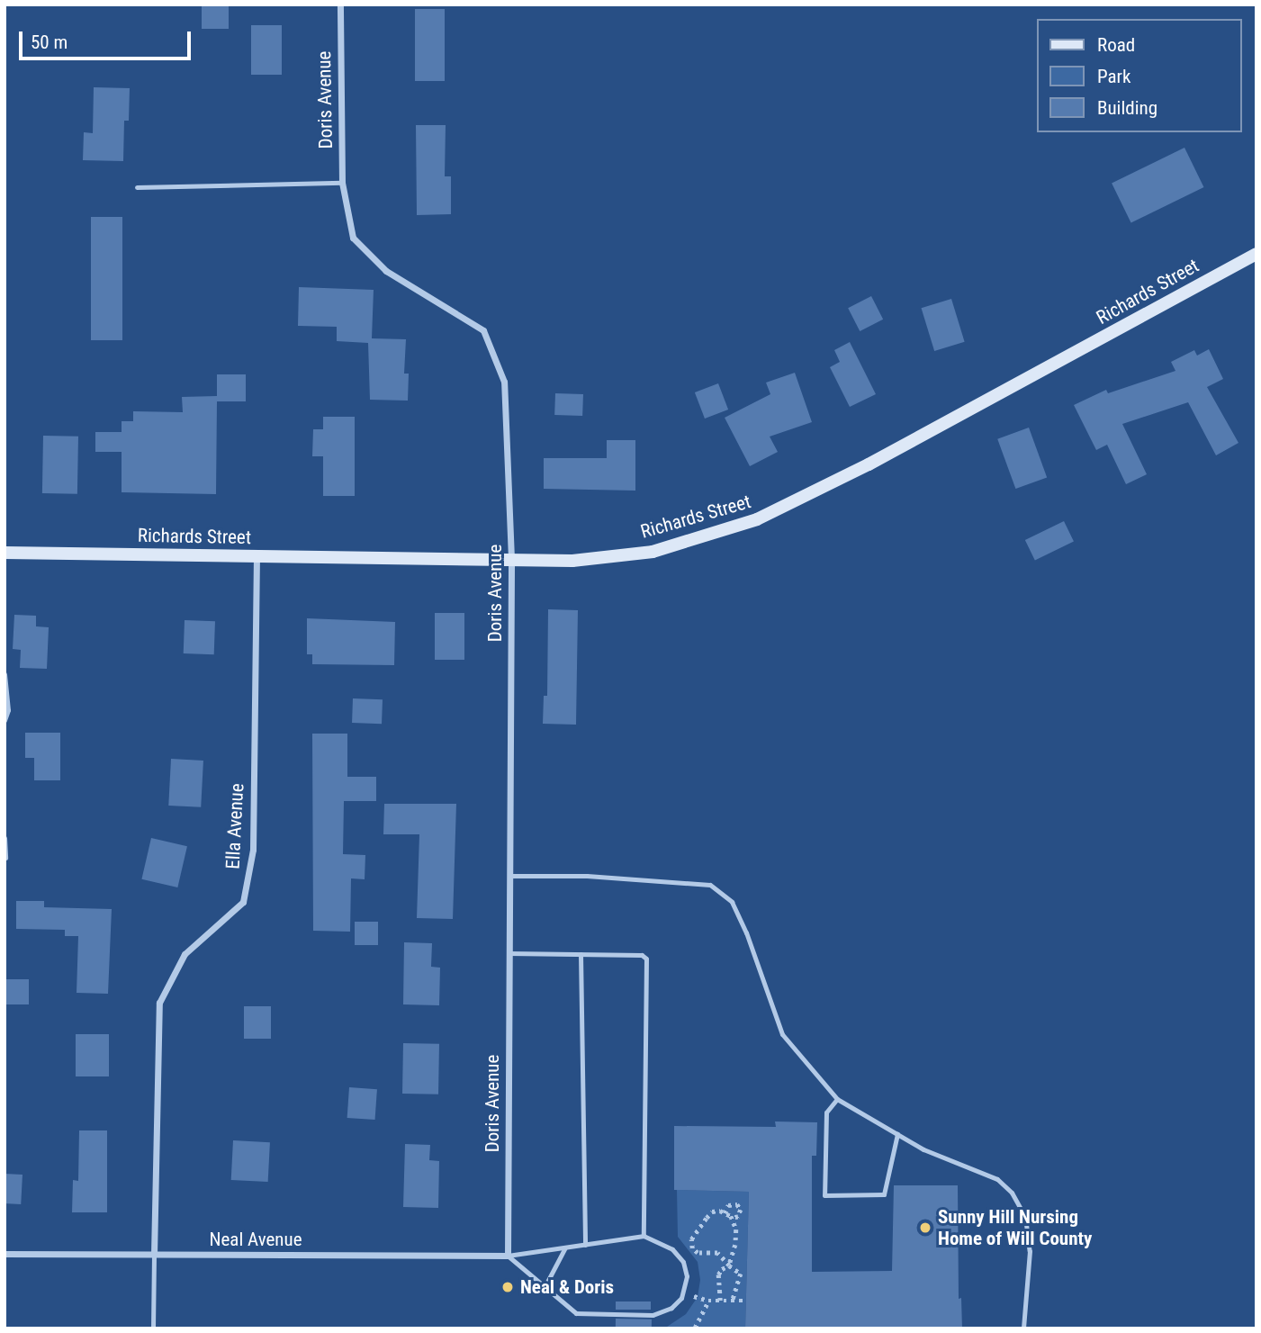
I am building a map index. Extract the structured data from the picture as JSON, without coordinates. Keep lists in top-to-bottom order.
{
  "streets": {
    "street": [
      "Doris Avenue",
      "Richards Street",
      "Ella Avenue",
      "Neal Avenue"
    ]
  },
  "crossings": [
    ["Doris Avenue", "Richards Street"],
    ["Doris Avenue", "Neal Avenue"],
    ["Richards Street", "Ella Avenue"],
    ["Ella Avenue", "Neal Avenue"]
  ],
  "places": ["Sunny Hill Nursing Home of Will County", "Neal & Doris"],
  "legend": ["Road", "Park", "Building"],
  "scale_bar": "50 m"
}
